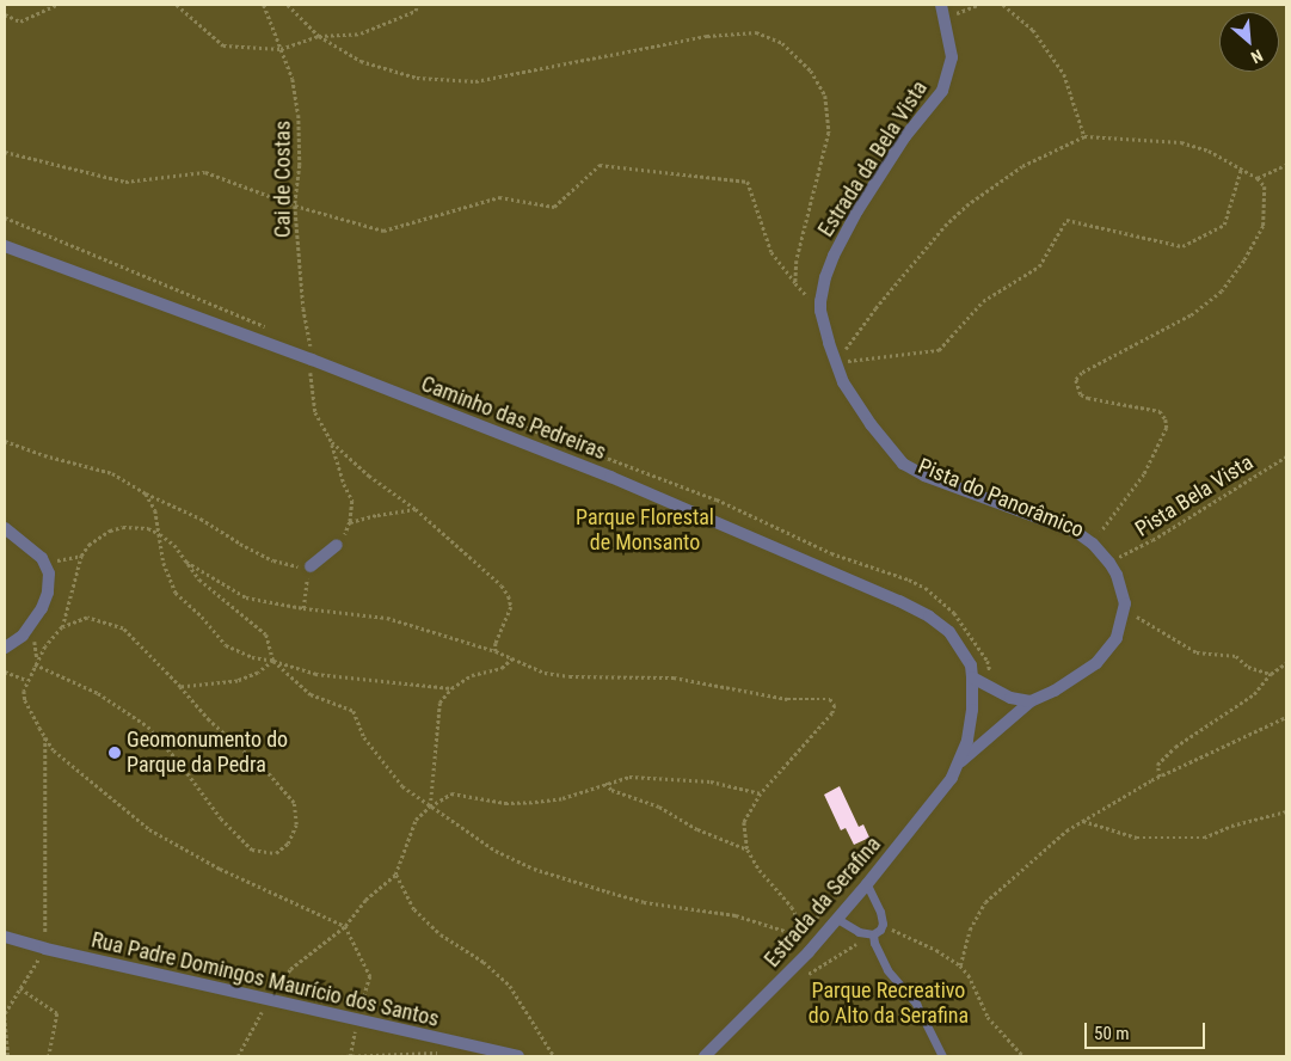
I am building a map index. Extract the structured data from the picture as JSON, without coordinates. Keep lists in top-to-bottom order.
{
  "streets": {
    "street": [
      "Estrada da Bela Vista",
      "Caminho das Pedreiras",
      "Estrada da Serafina",
      "Rua Padre Domingos Maurício dos Santos"
    ],
    "path": ["Cai de Costas", "Pista Bela Vista"]
  },
  "crossings": [
    ["Estrada da Bela Vista", "Caminho das Pedreiras"],
    ["Estrada da Bela Vista", "Estrada da Serafina"],
    ["Cai de Costas", "Caminho das Pedreiras"],
    ["Caminho das Pedreiras", "Estrada da Serafina"]
  ],
  "parks": ["Parque Florestal de Monsanto", "Parque Recreativo do Alto da Serafina"],
  "places": ["Geomonumento do Parque da Pedra"],
  "scale_bar": "50 m",
  "north": "bottom right"
}
